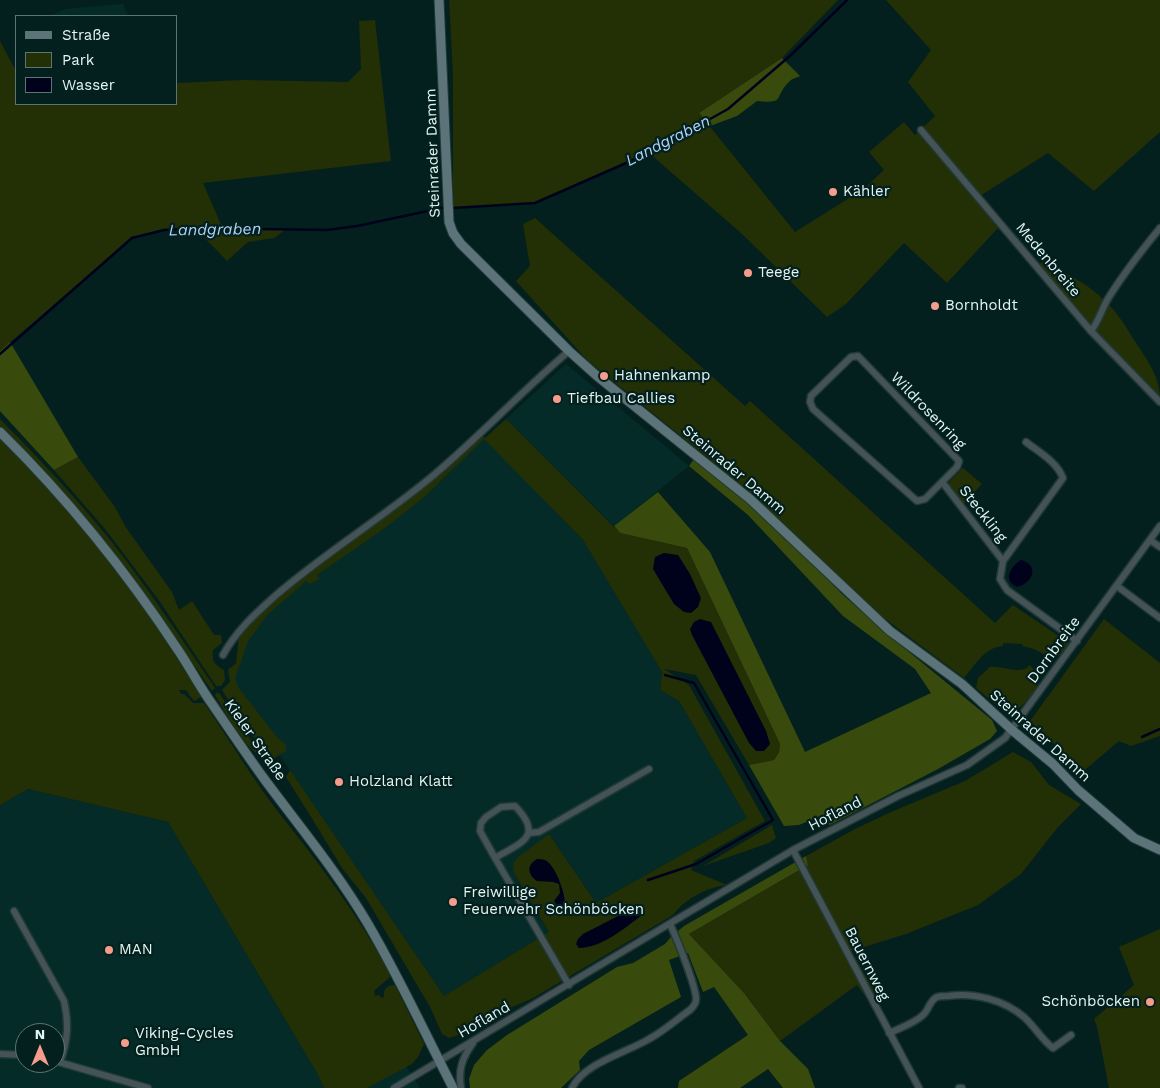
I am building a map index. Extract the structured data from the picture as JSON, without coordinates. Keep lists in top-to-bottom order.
{
  "streets": {
    "main road": ["Steinrader Damm", "Kieler Straße"],
    "street": [
      "Medenbreite",
      "Wildrosenring",
      "Steckling",
      "Dornbreite",
      "Hofland",
      "Bauernweg"
    ]
  },
  "crossings": [
    ["Steinrader Damm", "Dornbreite"],
    ["Steinrader Damm", "Hofland"],
    ["Wildrosenring", "Steckling"],
    ["Dornbreite", "Hofland"],
    ["Kieler Straße", "Hofland"],
    ["Hofland", "Bauernweg"]
  ],
  "water": ["Landgraben"],
  "places": [
    "Kähler",
    "Teege",
    "Bornholdt",
    "Hahnenkamp",
    "Tiefbau Callies",
    "Holzland Klatt",
    "Freiwillige Feuerwehr Schönböcken",
    "MAN",
    "Schönböcken",
    "Viking-Cycles GmbH"
  ],
  "legend": ["Straße", "Park", "Wasser"],
  "north": "top"
}
